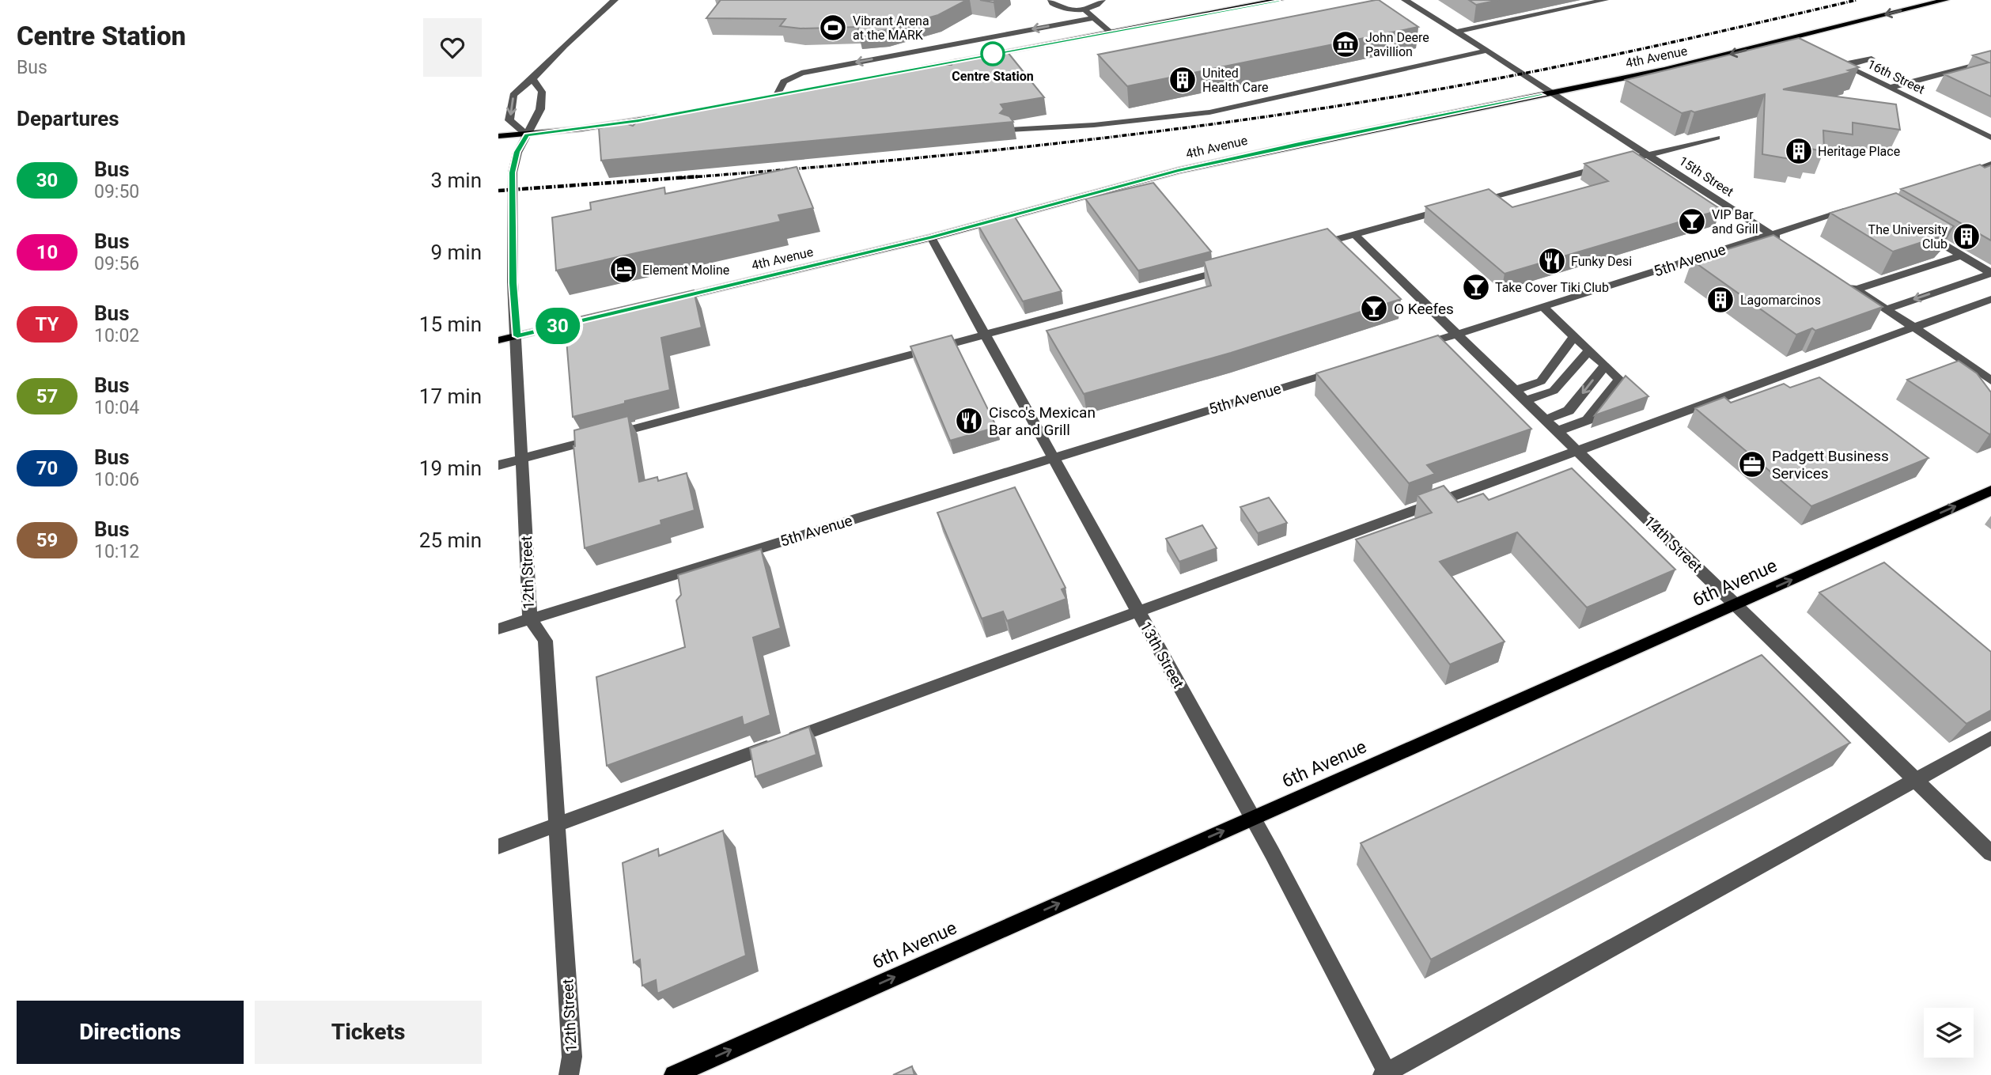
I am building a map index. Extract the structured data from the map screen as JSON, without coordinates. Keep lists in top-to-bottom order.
{
  "streets": {
    "main road": ["4th Avenue", "6th Avenue"],
    "street": [
      "16th Street",
      "15th Street",
      "5th Avenue",
      "14th Street",
      "12th Street",
      "13th Street"
    ]
  },
  "crossings": [
    ["4th Avenue", "15th Street"],
    ["4th Avenue", "13th Street"],
    ["15th Street", "5th Avenue"],
    ["5th Avenue", "14th Street"],
    ["5th Avenue", "12th Street"],
    ["5th Avenue", "13th Street"],
    ["14th Street", "6th Avenue"],
    ["6th Avenue", "13th Street"]
  ],
  "one_way": ["6th Avenue"],
  "places": {
    "sports": ["Vibrant Arena at the MARK"],
    "museum": ["John Deere Pavillion"],
    "other": ["Centre Station"],
    "building": [
      "United Health Care",
      "Heritage Place",
      "The University Club",
      "Lagomarcinos"
    ],
    "bar": ["VIP Bar and Grill", "Take Cover Tiki Club", "O Keefes"],
    "restaurant": ["Funky Desi", "Cisco's Mexican Bar and Grill"],
    "hotel": ["Element Moline"],
    "office": ["Padgett Business Services"]
  },
  "lines": ["bus line 30"],
  "page": {
    "heading": [
      ["Centre Station", "Bus"],
      "Departures"
    ],
    "on_map": "30",
    "list": [
      {
        "mark": "30",
        "name": "Bus",
        "note": "09:50",
        "value": "3 min"
      },
      {
        "mark": "10",
        "name": "Bus",
        "note": "09:56",
        "value": "9 min"
      },
      {
        "mark": "TY",
        "name": "Bus",
        "note": "10:02",
        "value": "15 min"
      },
      {
        "mark": "57",
        "name": "Bus",
        "note": "10:04",
        "value": "17 min"
      },
      {
        "mark": "70",
        "name": "Bus",
        "note": "10:06",
        "value": "19 min"
      },
      {
        "mark": "59",
        "name": "Bus",
        "note": "10:12",
        "value": "25 min"
      }
    ],
    "buttons": ["Directions", "Tickets"]
  }
}
